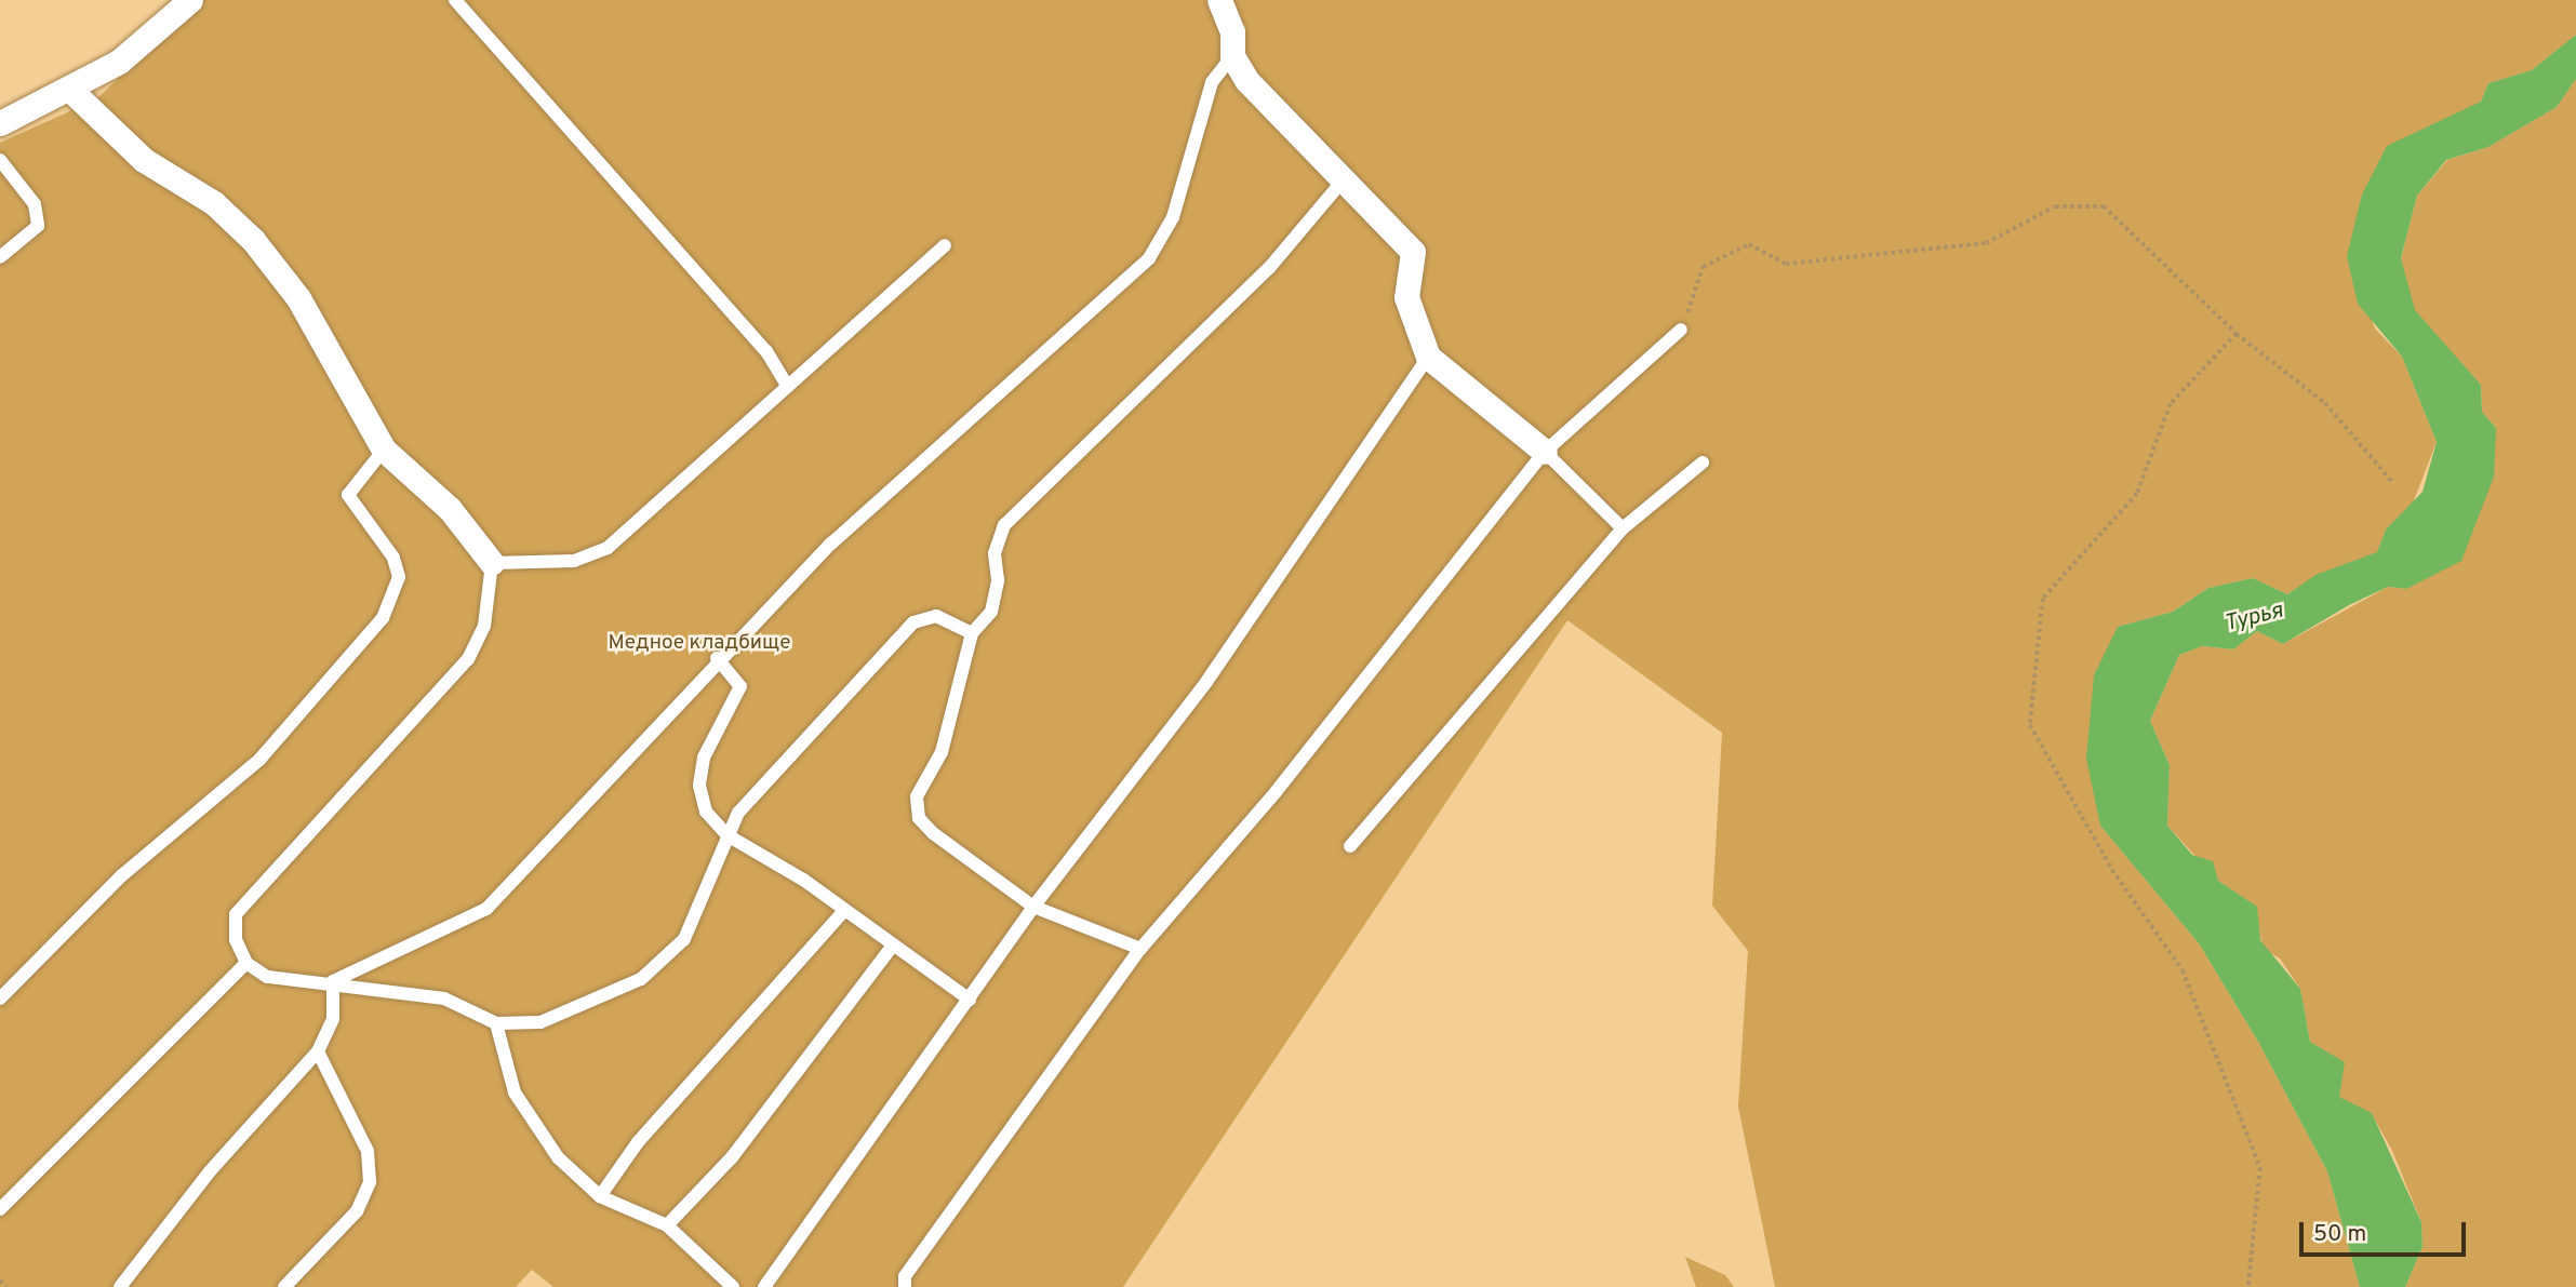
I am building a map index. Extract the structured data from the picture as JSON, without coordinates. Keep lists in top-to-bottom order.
{
  "water": ["Турья"],
  "parks": ["Медное кладбище"],
  "scale_bar": "50 m"
}
